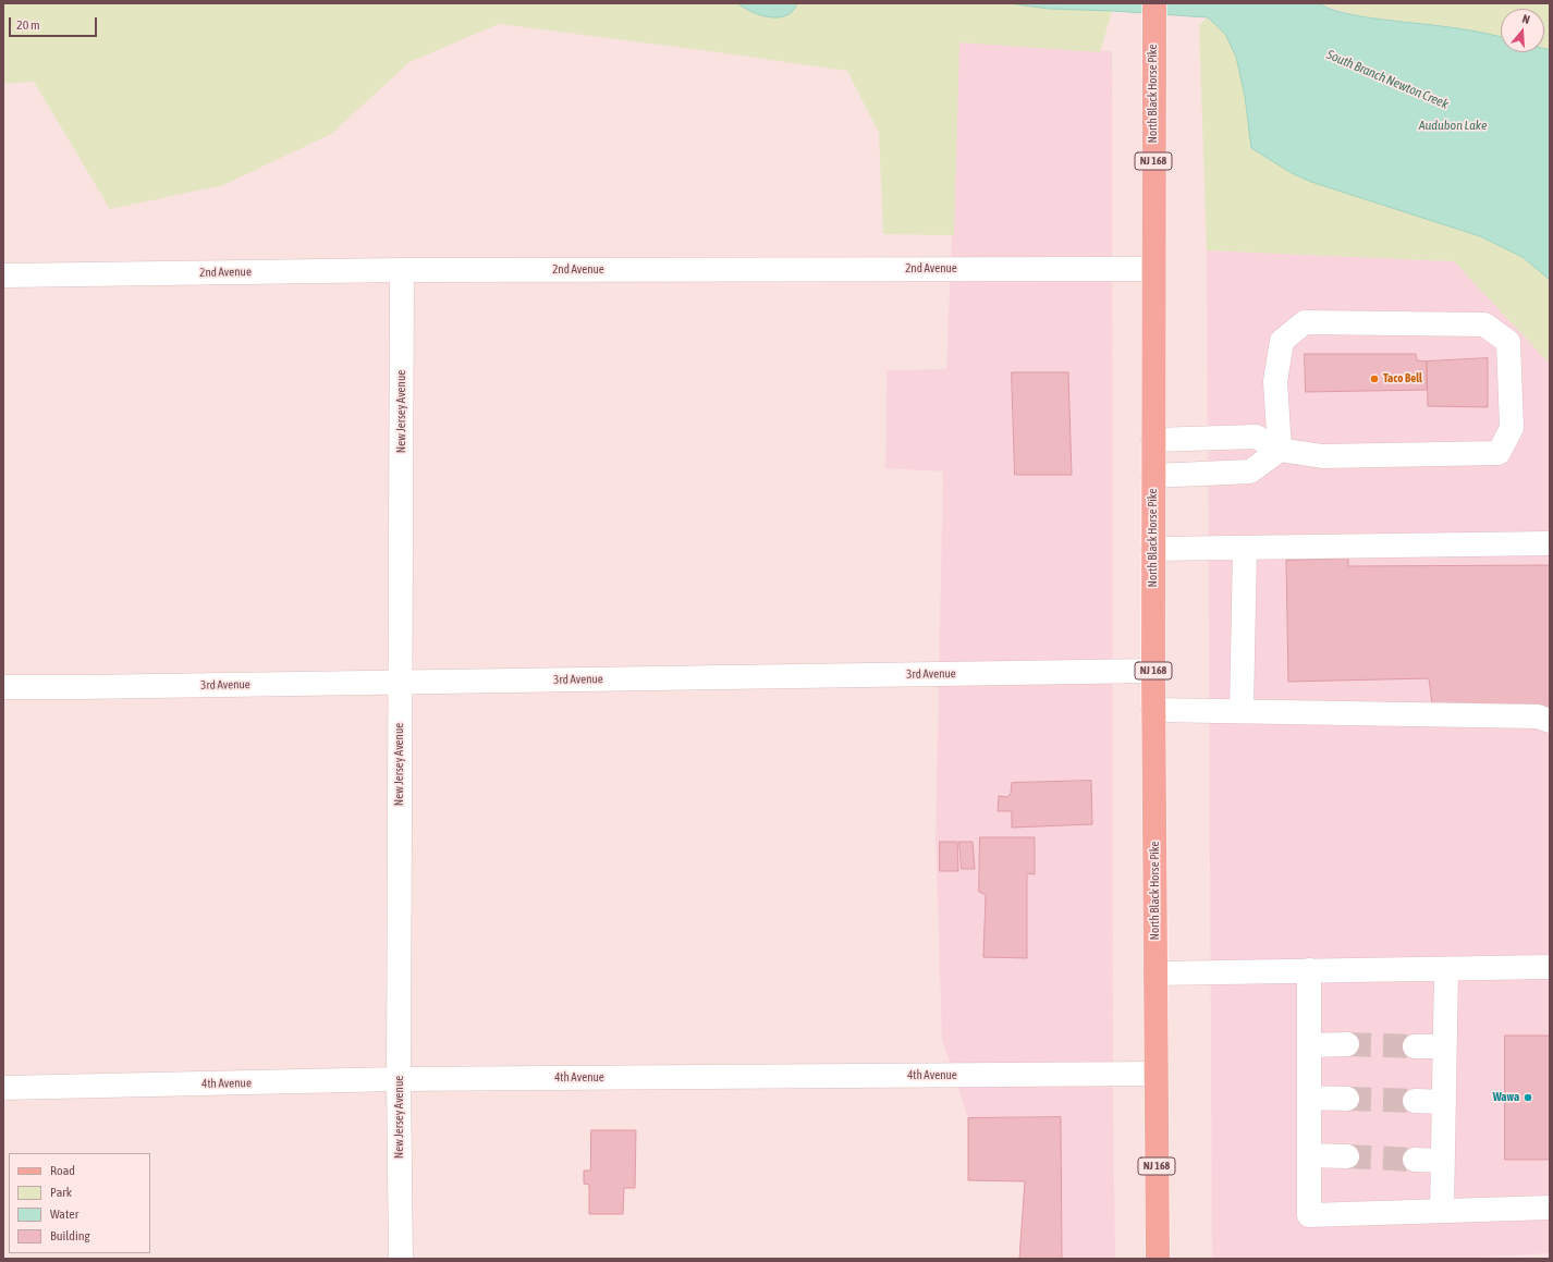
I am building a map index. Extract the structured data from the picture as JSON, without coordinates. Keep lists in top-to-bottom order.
{
  "streets": {
    "main road": ["North Black Horse Pike", "NJ 168"],
    "street": [
      "2nd Avenue",
      "New Jersey Avenue",
      "3rd Avenue",
      "4th Avenue"
    ]
  },
  "crossings": [
    ["North Black Horse Pike", "NJ 168"],
    ["North Black Horse Pike", "2nd Avenue"],
    ["North Black Horse Pike", "3rd Avenue"],
    ["North Black Horse Pike", "4th Avenue"],
    ["NJ 168", "4th Avenue"],
    ["2nd Avenue", "New Jersey Avenue"],
    ["New Jersey Avenue", "3rd Avenue"],
    ["New Jersey Avenue", "4th Avenue"]
  ],
  "water": ["South Branch Newton Creek", "Audubon Lake"],
  "places": ["Taco Bell", "Wawa"],
  "legend": [
    "Road",
    "Park",
    "Water",
    "Building"
  ],
  "scale_bar": "20 m",
  "north": "top"
}
